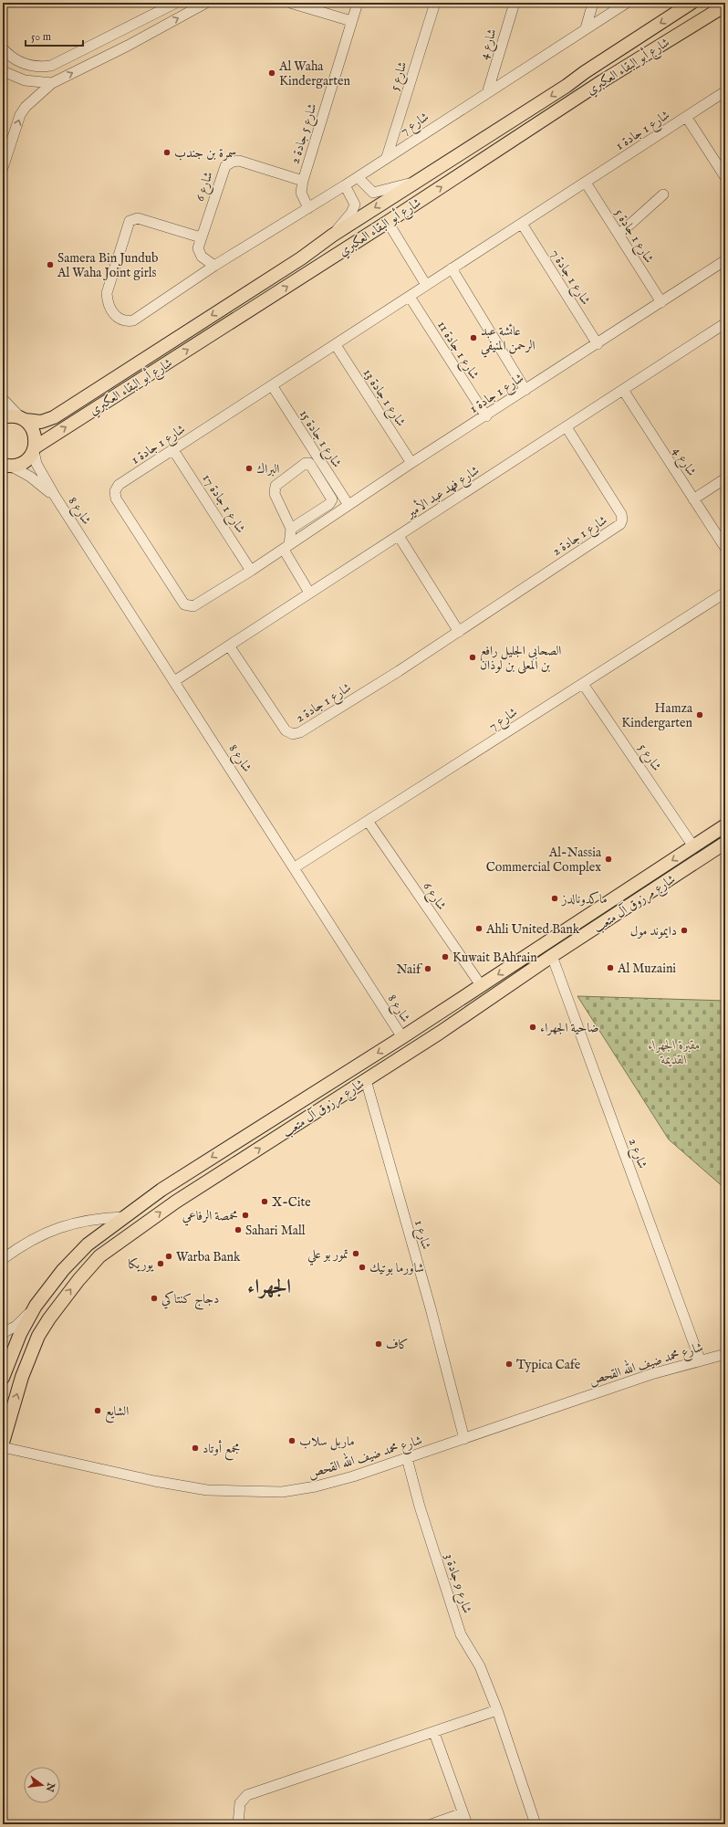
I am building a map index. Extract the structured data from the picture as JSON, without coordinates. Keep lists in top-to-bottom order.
{
  "streets": {
    "main road": ["شارع أبو البقاء العكبري", "شارع مرزوق آل متعب"],
    "street": [
      "شارع 4",
      "شارع 5",
      "شارع 7",
      "شارع 1 جادة 1",
      "شارع 5 جادة 2",
      "شارع 6",
      "شارع 1 جادة 5",
      "شارع 1 جادة 7",
      "شارع 1 جادة 11",
      "شارع 1 جادة 13",
      "شارع 1 جادة 15",
      "شارع فهد عبد الأمير",
      "شارع 1 جادة 17",
      "شارع 8",
      "شارع 1 جادة 2",
      "شارع 2",
      "شارع 1",
      "شارع محمد ضيف الله القحص",
      "شارع 9 جادة 3"
    ]
  },
  "crossings": [
    ["شارع 4", "شارع 7"],
    ["شارع 4", "شارع فهد عبد الأمير"],
    ["شارع أبو البقاء العكبري", "شارع 8"],
    ["شارع 5", "شارع 7"],
    ["شارع 5", "شارع مرزوق آل متعب"],
    ["شارع 7", "شارع 5 جادة 2"],
    ["شارع 7", "شارع 6"],
    ["شارع 7", "شارع 8"],
    ["شارع 1 جادة 1", "شارع 1 جادة 5"],
    ["شارع 1 جادة 1", "شارع 1 جادة 7"],
    ["شارع 1 جادة 1", "شارع 1 جادة 11"],
    ["شارع 1 جادة 1", "شارع 1 جادة 13"],
    ["شارع 1 جادة 1", "شارع 1 جادة 15"],
    ["شارع 1 جادة 1", "شارع 1 جادة 17"],
    ["شارع 5 جادة 2", "شارع 6"],
    ["شارع 6", "شارع مرزوق آل متعب"],
    ["شارع فهد عبد الأمير", "شارع 8"],
    ["شارع فهد عبد الأمير", "شارع 1 جادة 2"],
    ["شارع 8", "شارع مرزوق آل متعب"],
    ["شارع مرزوق آل متعب", "شارع 2"],
    ["شارع مرزوق آل متعب", "شارع 1"],
    ["شارع 2", "شارع محمد ضيف الله القحص"],
    ["شارع 1", "شارع محمد ضيف الله القحص"],
    ["شارع محمد ضيف الله القحص", "شارع 9 جادة 3"]
  ],
  "districts": ["الجهراء"],
  "parks": ["مقبرة الجهراء القديمة"],
  "places": [
    "Al Waha Kindergarten",
    "سمرة بن جندب",
    "Samera Bin Jundub Al Waha Joint girls",
    "عائشة عبد الرحمن المنيفي",
    "البراك",
    "الصحابي الجليل رافع بن المعلى بن لوذان",
    "Hamza Kindergarten",
    "Al-Nassia Commercial Complex",
    "ماكدونالدز",
    "Ahli United Bank",
    "دايموند مول",
    "Kuwait BAhrain",
    "Al Muzaini",
    "Naif",
    "ضاحية الجهراء",
    "X-Cite",
    "محمصة الرفاعي",
    "Sahari Mall",
    "تمور بو علي",
    "Warba Bank",
    "يوريكا",
    "شاورما بوتيك",
    "دجاج كنتاكي",
    "كاف",
    "Typica Cafe",
    "الشايع",
    "ماربل سلاب",
    "مجمع أوتاد"
  ],
  "scale_bar": "50 m",
  "north": "right"
}
